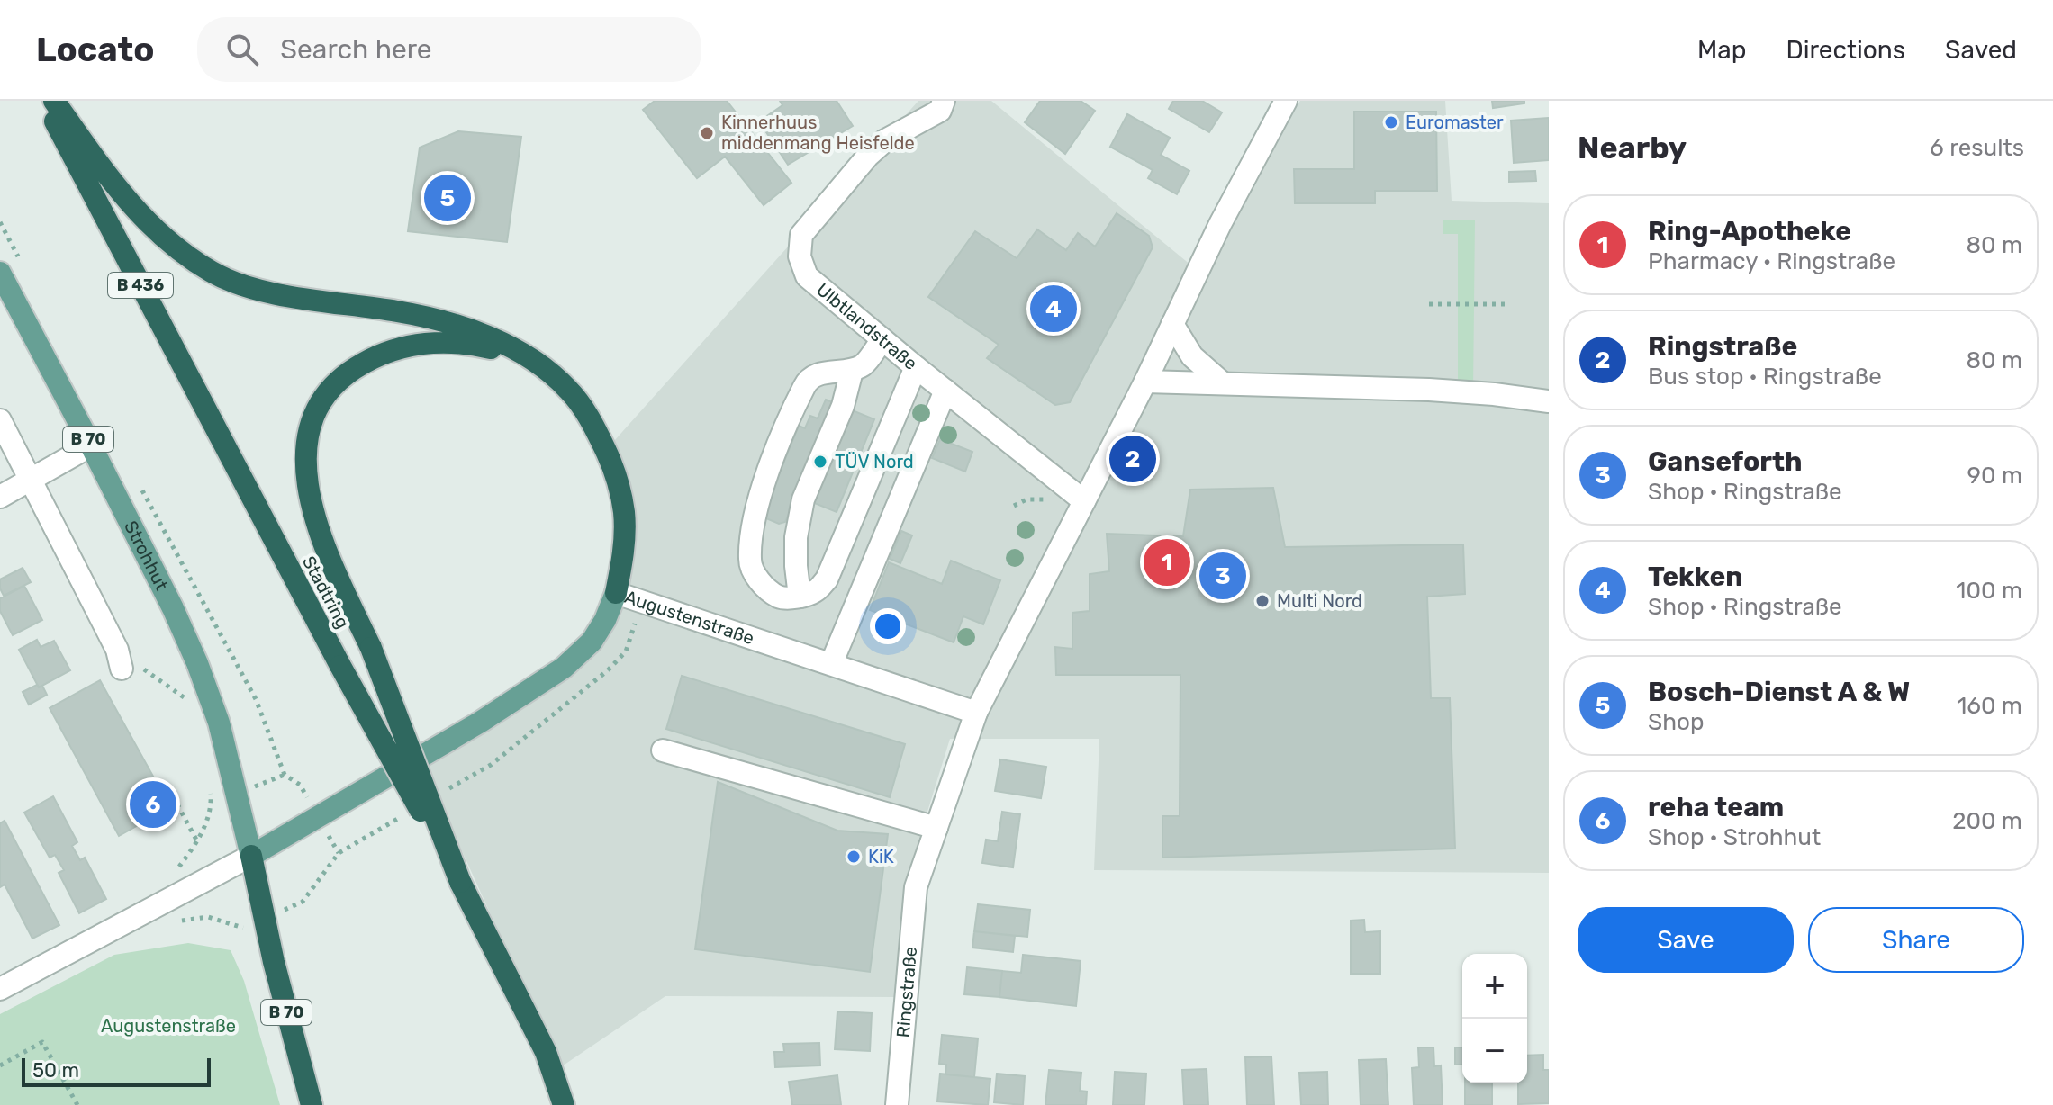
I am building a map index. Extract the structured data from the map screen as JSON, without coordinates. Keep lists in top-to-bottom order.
{
  "streets": {
    "highway": ["B 436", "B 70", "Stadtring"],
    "main road": ["Strohhut", "Augustenstraße"],
    "street": ["Ulbtlandstraße", "Ringstraße"]
  },
  "crossings": [
    ["Ulbtlandstraße", "Ringstraße"],
    ["B 70", "Strohhut"],
    ["B 70", "Augustenstraße"],
    ["Strohhut", "Augustenstraße"],
    ["Augustenstraße", "Ringstraße"]
  ],
  "parks": ["Augustenstraße"],
  "places": [
    "Euromaster",
    "Kinnerhuus middenmang Heisfelde",
    "TÜV Nord",
    "Multi Nord",
    "KiK"
  ],
  "scale_bar": "50 m",
  "page": {
    "header": "Locato",
    "search": "Search here",
    "nav": ["Map", "Directions", "Saved"],
    "heading": ["Nearby", "6 results"],
    "pins": [
      "5",
      "4",
      "2",
      "1",
      "3",
      "6"
    ],
    "list": [
      {
        "mark": "1",
        "name": "Ring-Apotheke",
        "note": "Pharmacy · Ringstraße",
        "value": "80 m"
      },
      {
        "mark": "2",
        "name": "Ringstraße",
        "note": "Bus stop · Ringstraße",
        "value": "80 m"
      },
      {
        "mark": "3",
        "name": "Ganseforth",
        "note": "Shop · Ringstraße",
        "value": "90 m"
      },
      {
        "mark": "4",
        "name": "Tekken",
        "note": "Shop · Ringstraße",
        "value": "100 m"
      },
      {
        "mark": "5",
        "name": "Bosch-Dienst A & W",
        "note": "Shop",
        "value": "160 m"
      },
      {
        "mark": "6",
        "name": "reha team",
        "note": "Shop · Strohhut",
        "value": "200 m"
      }
    ],
    "buttons": ["Save", "Share"],
    "map_buttons": ["+", "−"],
    "scale": "50 m"
  }
}
